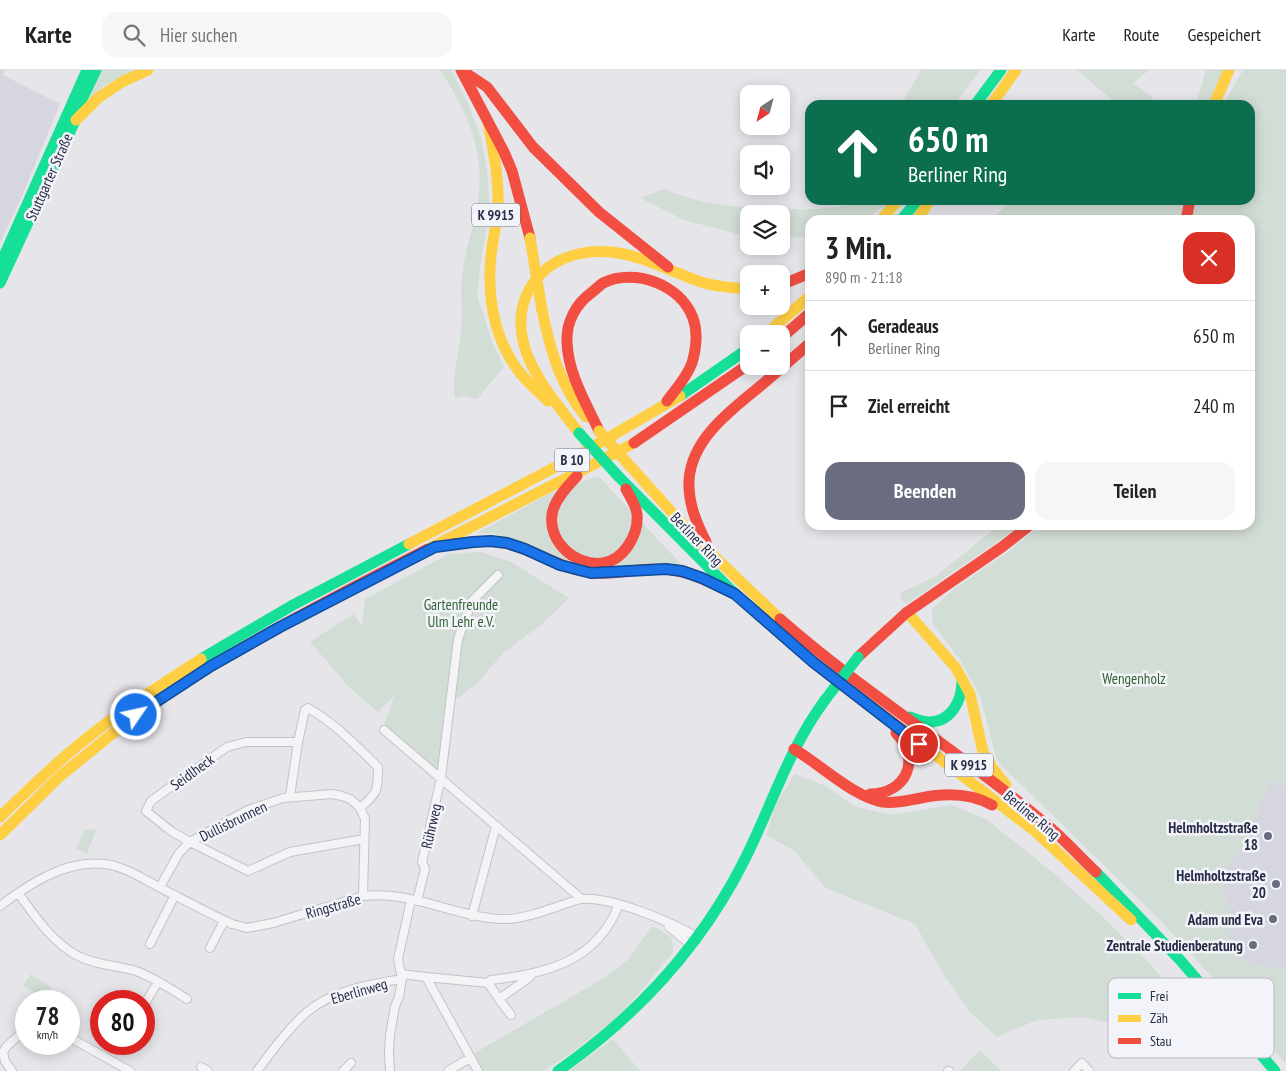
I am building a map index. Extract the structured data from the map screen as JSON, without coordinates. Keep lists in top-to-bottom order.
{
  "streets": {
    "main road": [
      "Stuttgarter Straße",
      "K 9915",
      "B 10",
      "Berliner Ring"
    ],
    "street": [
      "Seidlheck",
      "Dullisbrunnen",
      "Rührweg",
      "Ringstraße",
      "Eberlinweg"
    ]
  },
  "crossings": [
    ["K 9915", "B 10"],
    ["K 9915", "Berliner Ring"],
    ["B 10", "Berliner Ring"],
    ["Seidlheck", "Dullisbrunnen"],
    ["Dullisbrunnen", "Ringstraße"],
    ["Rührweg", "Ringstraße"],
    ["Rührweg", "Eberlinweg"]
  ],
  "parks": ["Gartenfreunde Ulm Lehr e.V.", "Wengenholz"],
  "places": [
    "Helmholtzstraße 18",
    "Helmholtzstraße 20",
    "Adam und Eva",
    "Zentrale Studienberatung"
  ],
  "legend": ["Frei", "Zäh", "Stau"],
  "north": "bottom left",
  "page": {
    "header": "Karte",
    "search": "Hier suchen",
    "nav": ["Karte", "Route", "Gespeichert"],
    "map_buttons": ["+", "−"],
    "turn": ["650 m", "Berliner Ring"],
    "heading": ["3 Min.", "890 m · 21:18"],
    "list": [
      {
        "name": "Geradeaus",
        "note": "Berliner Ring",
        "value": "650 m"
      },
      {
        "name": "Ziel erreicht",
        "value": "240 m"
      }
    ],
    "buttons": ["Beenden", "Teilen"],
    "speed": "78 km/h",
    "limit": "80"
  }
}
